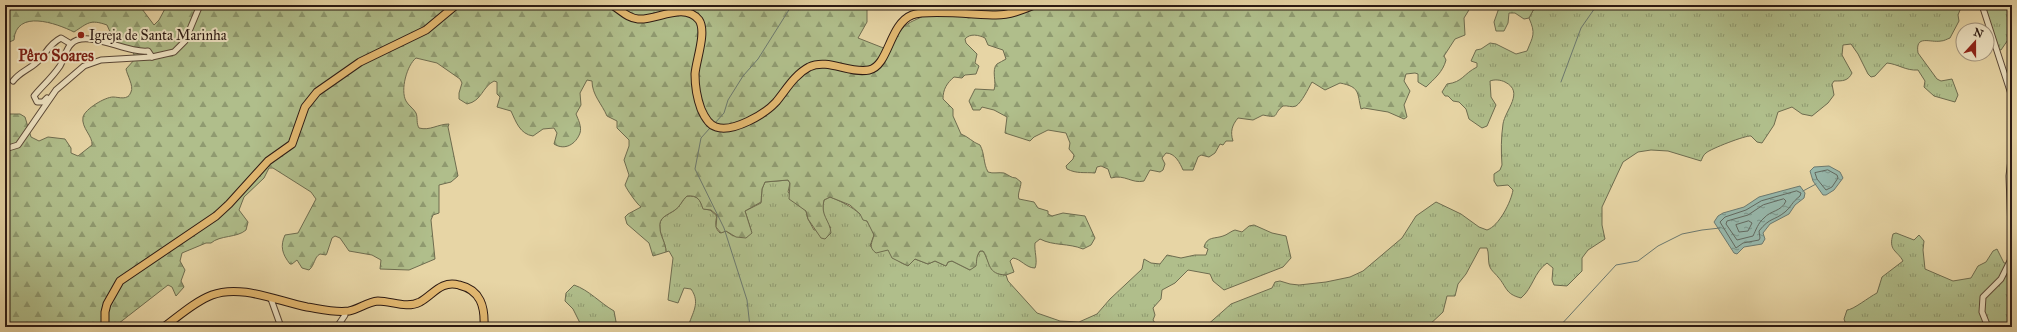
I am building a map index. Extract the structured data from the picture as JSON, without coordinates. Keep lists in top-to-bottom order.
{
  "districts": ["Pêro Soares"],
  "places": ["Igreja de Santa Marinha"],
  "north": "top"
}
